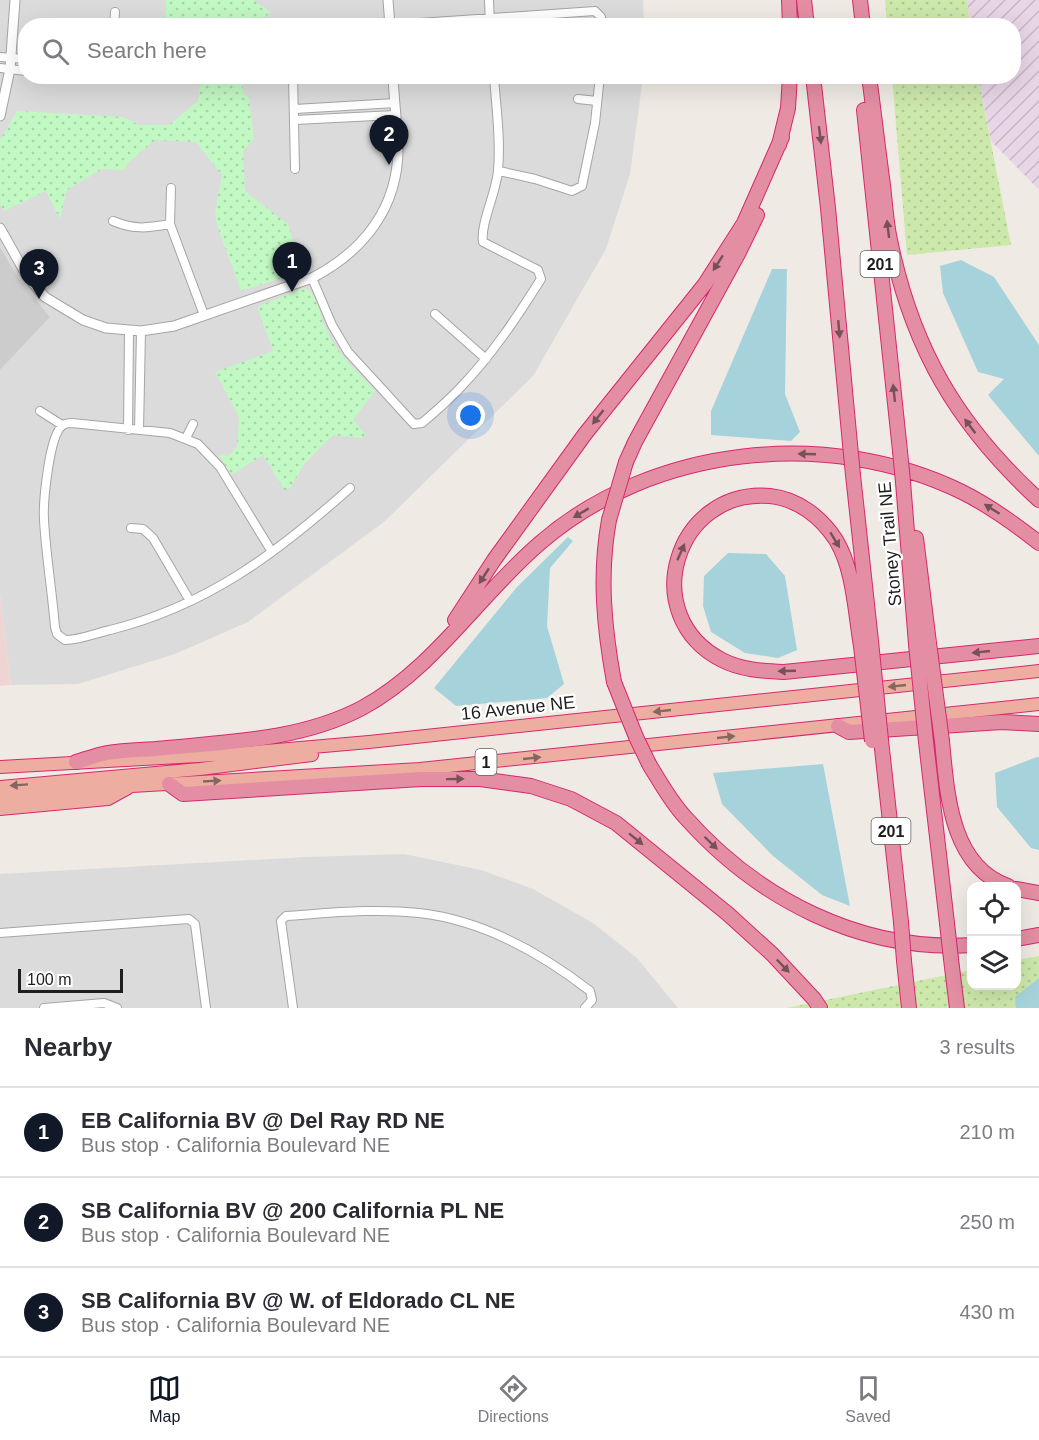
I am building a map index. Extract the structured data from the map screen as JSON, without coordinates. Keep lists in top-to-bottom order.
{
  "streets": {
    "highway": [
      "201",
      "Stoney Trail NE",
      "16 Avenue NE",
      "1"
    ]
  },
  "scale_bar": "100 m",
  "page": {
    "search": "Search here",
    "pins": ["2", "1", "3"],
    "scale": "100 m",
    "heading": ["Nearby", "3 results"],
    "list": [
      {
        "mark": "1",
        "name": "EB California BV @ Del Ray RD NE",
        "note": "Bus stop · California Boulevard NE",
        "value": "210 m"
      },
      {
        "mark": "2",
        "name": "SB California BV @ 200 California PL NE",
        "note": "Bus stop · California Boulevard NE",
        "value": "250 m"
      },
      {
        "mark": "3",
        "name": "SB California BV @ W. of Eldorado CL NE",
        "note": "Bus stop · California Boulevard NE",
        "value": "430 m"
      }
    ],
    "nav": ["Map", "Directions", "Saved"]
  }
}
